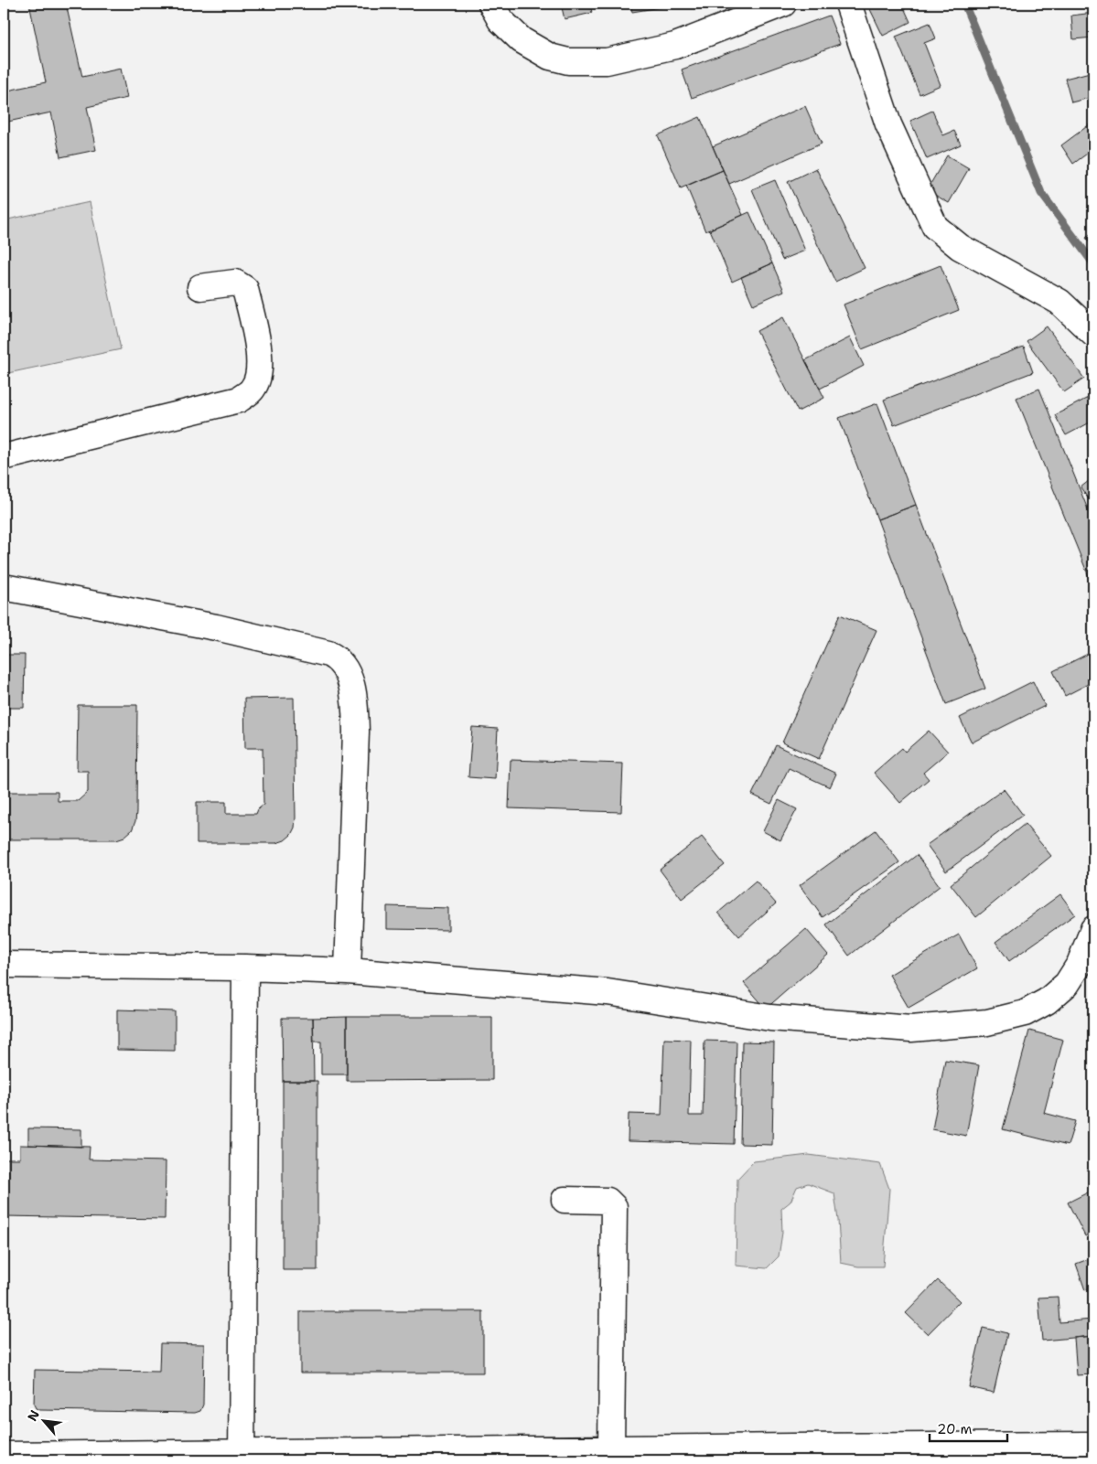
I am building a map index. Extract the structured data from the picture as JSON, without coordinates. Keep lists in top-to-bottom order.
{
  "scale_bar": "20 m",
  "north": "top left"
}
